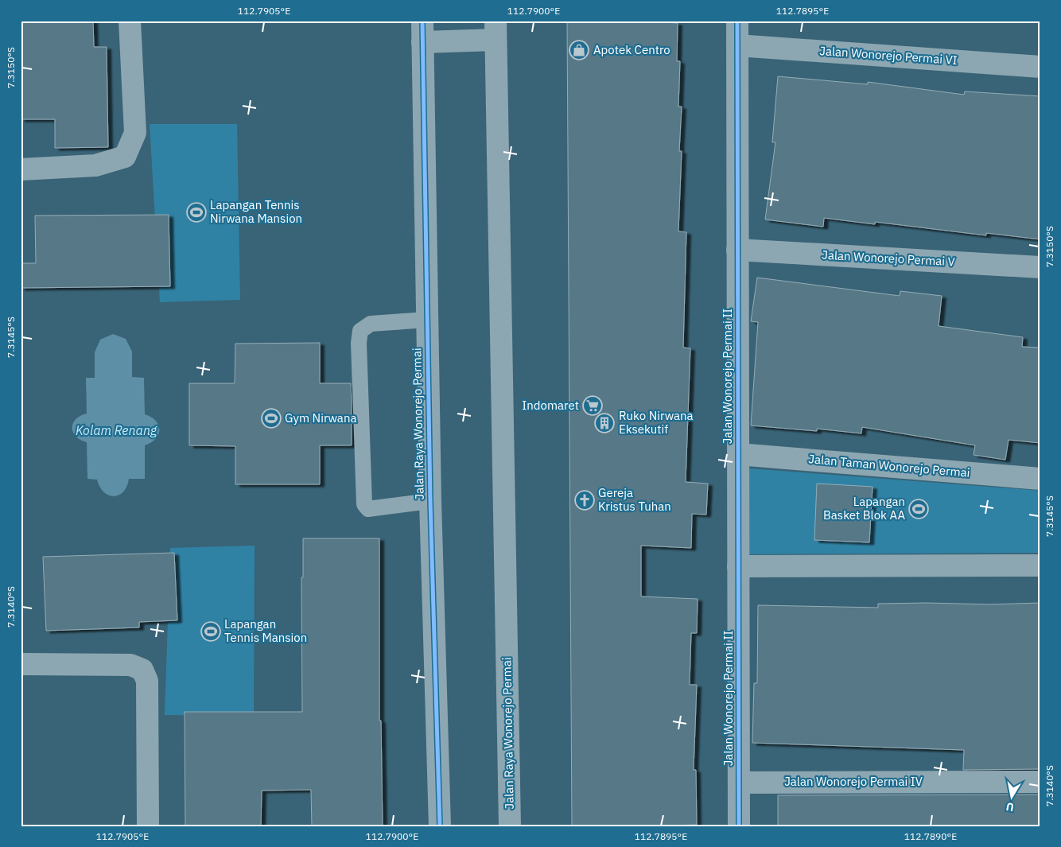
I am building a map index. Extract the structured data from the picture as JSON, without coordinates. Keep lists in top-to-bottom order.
{
  "streets": {
    "street": [
      "Jalan Wonorejo Permai VI",
      "Jalan Wonorejo Permai V",
      "Jalan Wonorejo Permai II",
      "Jalan Raya Wonorejo Permai",
      "Jalan Taman Wonorejo Permai",
      "Jalan Wonorejo Permai IV"
    ]
  },
  "crossings": [
    ["Jalan Wonorejo Permai VI", "Jalan Wonorejo Permai II"],
    ["Jalan Wonorejo Permai V", "Jalan Wonorejo Permai II"],
    ["Jalan Wonorejo Permai II", "Jalan Taman Wonorejo Permai"],
    ["Jalan Wonorejo Permai II", "Jalan Wonorejo Permai IV"]
  ],
  "water": ["Kolam Renang"],
  "places": {
    "shop": ["Apotek Centro"],
    "sports": [
      "Lapangan Tennis Nirwana Mansion",
      "Gym Nirwana",
      "Lapangan Basket Blok AA",
      "Lapangan Tennis Mansion"
    ],
    "supermarket": ["Indomaret"],
    "building": ["Ruko Nirwana Eksekutif"],
    "church": ["Gereja Kristus Tuhan"]
  },
  "north": "bottom",
  "coordinates": [
    "112.7905°E",
    "112.7900°E",
    "112.7895°E",
    "7.3150°S",
    "7.3145°S",
    "7.3140°S",
    "112.7890°E"
  ]
}
